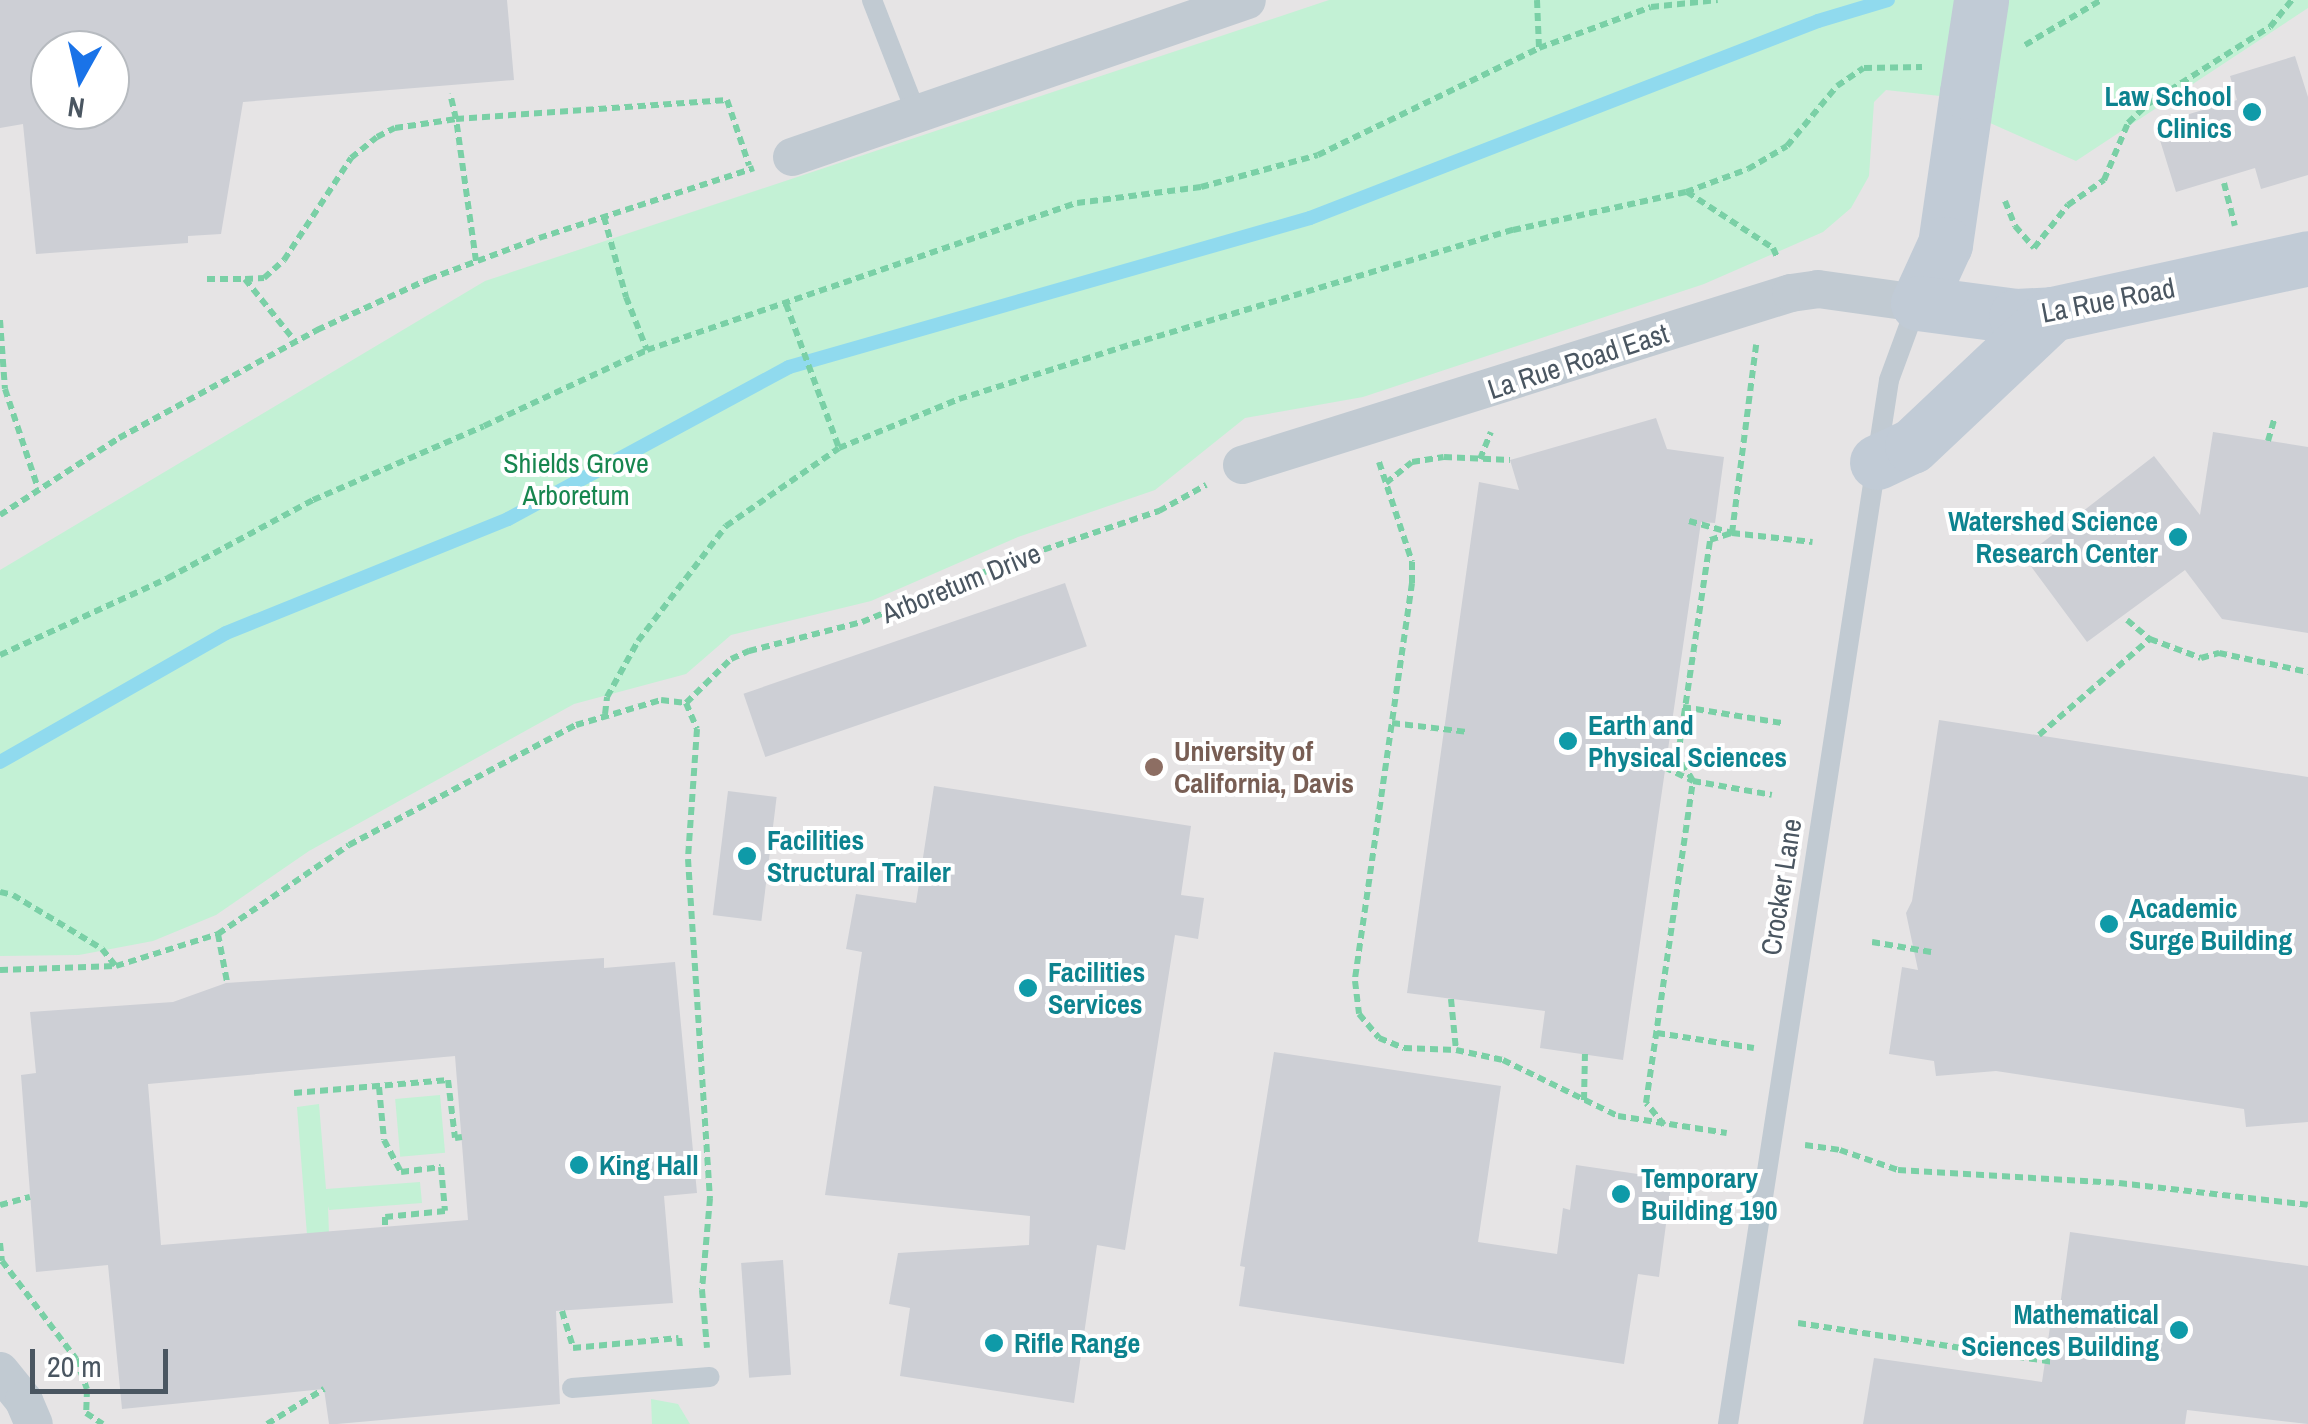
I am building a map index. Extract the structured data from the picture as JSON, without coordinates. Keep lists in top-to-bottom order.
{
  "streets": {
    "street": ["La Rue Road", "La Rue Road East"],
    "lane": ["Crocker Lane"],
    "path": ["Arboretum Drive"]
  },
  "crossings": [
    ["La Rue Road", "La Rue Road East"],
    ["La Rue Road", "Crocker Lane"],
    ["La Rue Road East", "Arboretum Drive"],
    ["La Rue Road East", "Crocker Lane"]
  ],
  "parks": ["Shields Grove Arboretum"],
  "places": [
    "Law School Clinics",
    "Watershed Science Research Center",
    "Earth and Physical Sciences",
    "University of California, Davis",
    "Facilities Structural Trailer",
    "Academic Surge Building",
    "Facilities Services",
    "King Hall",
    "Temporary Building 190",
    "Mathematical Sciences Building",
    "Rifle Range"
  ],
  "scale_bar": "20 m",
  "north": "bottom"
}
